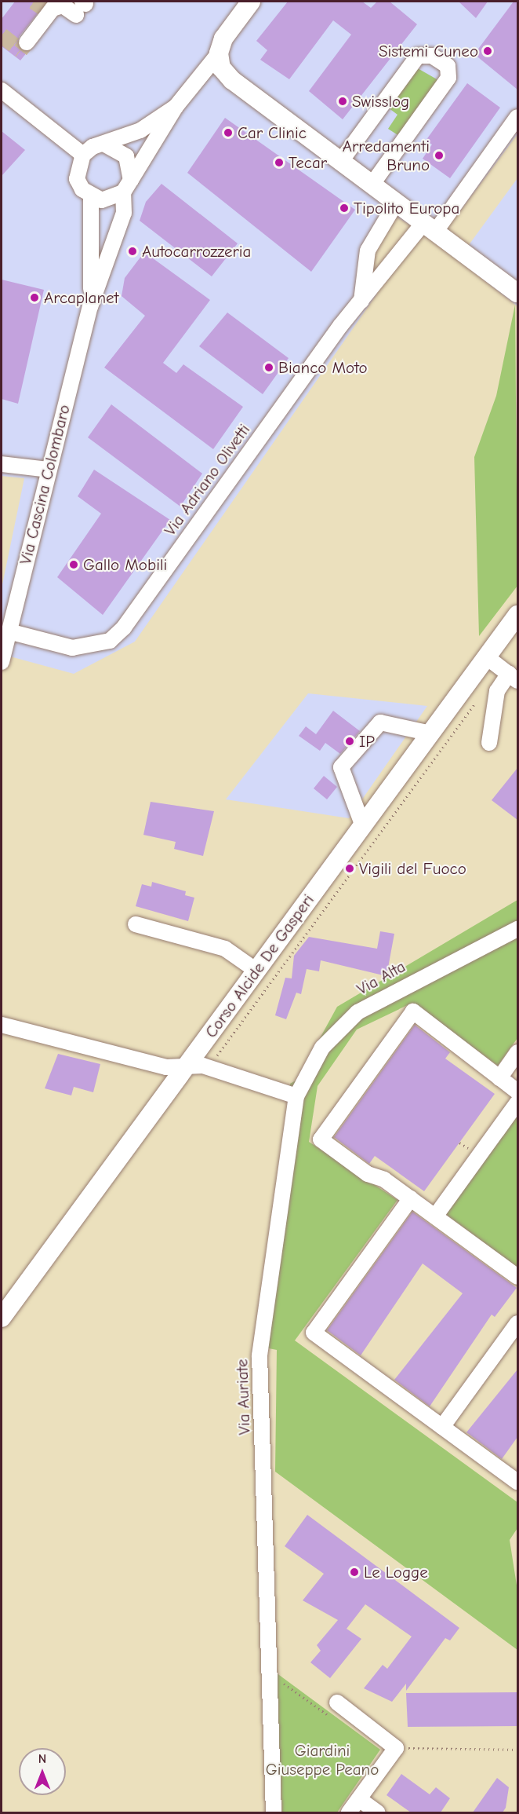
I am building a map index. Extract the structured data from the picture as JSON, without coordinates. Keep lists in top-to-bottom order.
{
  "streets": {
    "main road": ["Corso Alcide De Gasperi"],
    "street": [
      "Via Adriano Olivetti",
      "Via Cascina Colombaro",
      "Via Alta",
      "Via Auriate"
    ]
  },
  "crossings": [
    ["Via Adriano Olivetti", "Via Cascina Colombaro"],
    ["Via Alta", "Via Auriate"]
  ],
  "parks": ["Giardini Giuseppe Peano"],
  "places": [
    "Sistemi Cuneo",
    "Swisslog",
    "Car Clinic",
    "Arredamenti Bruno",
    "Tecar",
    "Tipolito Europa",
    "Autocarrozzeria",
    "Arcaplanet",
    "Bianco Moto",
    "Gallo Mobili",
    "IP",
    "Vigili del Fuoco",
    "Le Logge"
  ],
  "north": "top"
}
